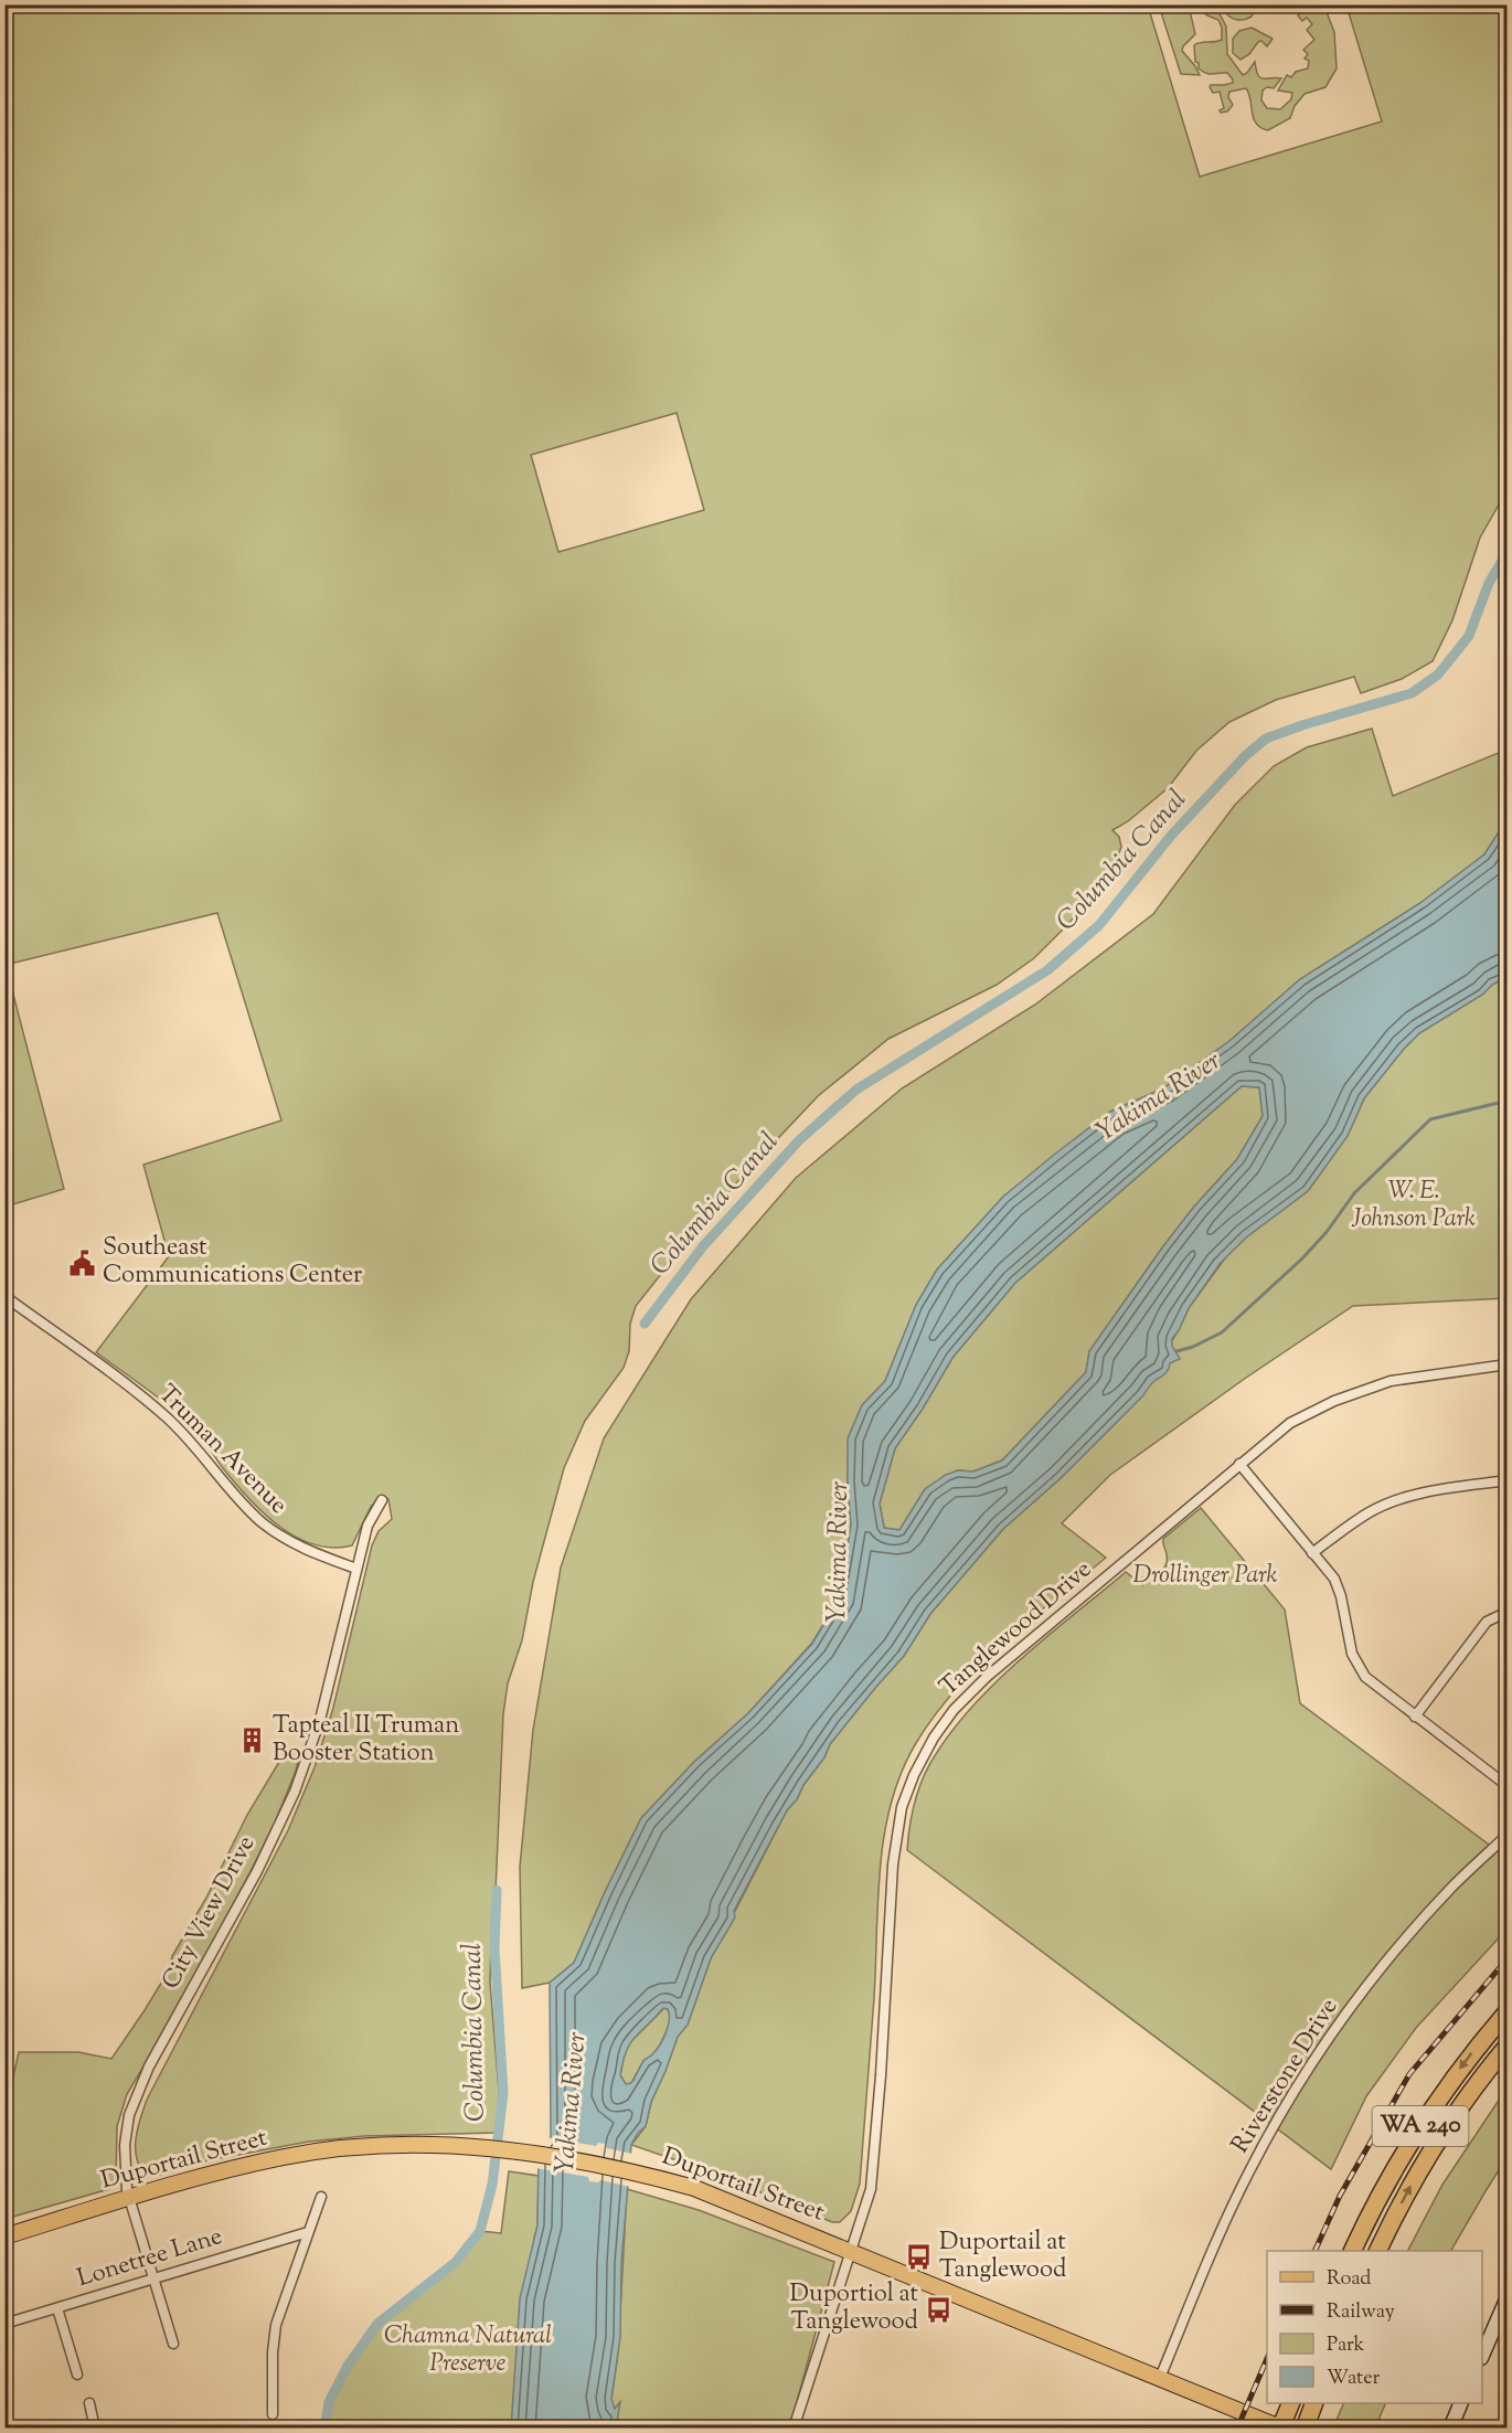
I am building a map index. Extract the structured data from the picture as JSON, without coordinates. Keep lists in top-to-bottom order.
{
  "streets": {
    "highway": ["WA 240"],
    "main road": ["Duportail Street"],
    "street": [
      "Truman Avenue",
      "Tanglewood Drive",
      "City View Drive",
      "Riverstone Drive",
      "Lonetree Lane"
    ]
  },
  "crossings": [
    ["Truman Avenue", "City View Drive"],
    ["Tanglewood Drive", "Duportail Street"],
    ["City View Drive", "Duportail Street"],
    ["City View Drive", "Lonetree Lane"],
    ["Riverstone Drive", "Duportail Street"]
  ],
  "water": ["Columbia Canal", "Yakima River"],
  "parks": ["W. E. Johnson Park", "Drollinger Park", "Chamna Natural Preserve"],
  "places": {
    "public building": ["Southeast Communications Center"],
    "building": ["Tapteal II Truman Booster Station"],
    "bus stop": ["Duportail at Tanglewood", "Duportiol at Tanglewood"]
  },
  "legend": [
    "Road",
    "Railway",
    "Park",
    "Water"
  ]
}
